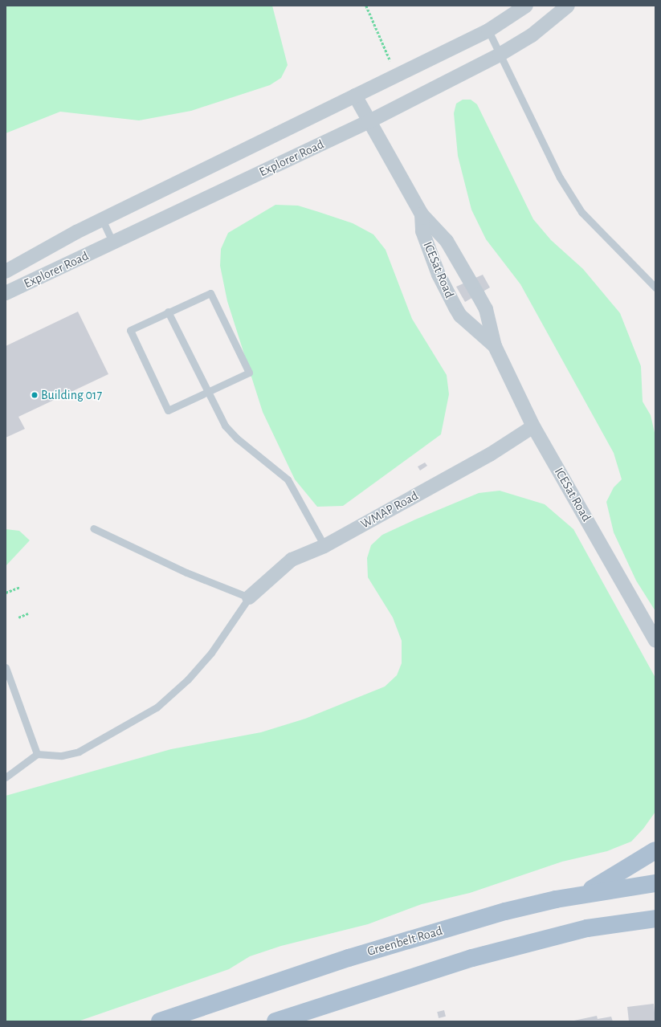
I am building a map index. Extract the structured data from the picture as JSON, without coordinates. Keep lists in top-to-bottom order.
{
  "streets": {
    "main road": ["Greenbelt Road"],
    "street": ["Explorer Road", "ICESat Road", "WMAP Road"]
  },
  "crossings": [
    ["Explorer Road", "ICESat Road"],
    ["ICESat Road", "WMAP Road"]
  ],
  "places": ["Building 017"]
}
